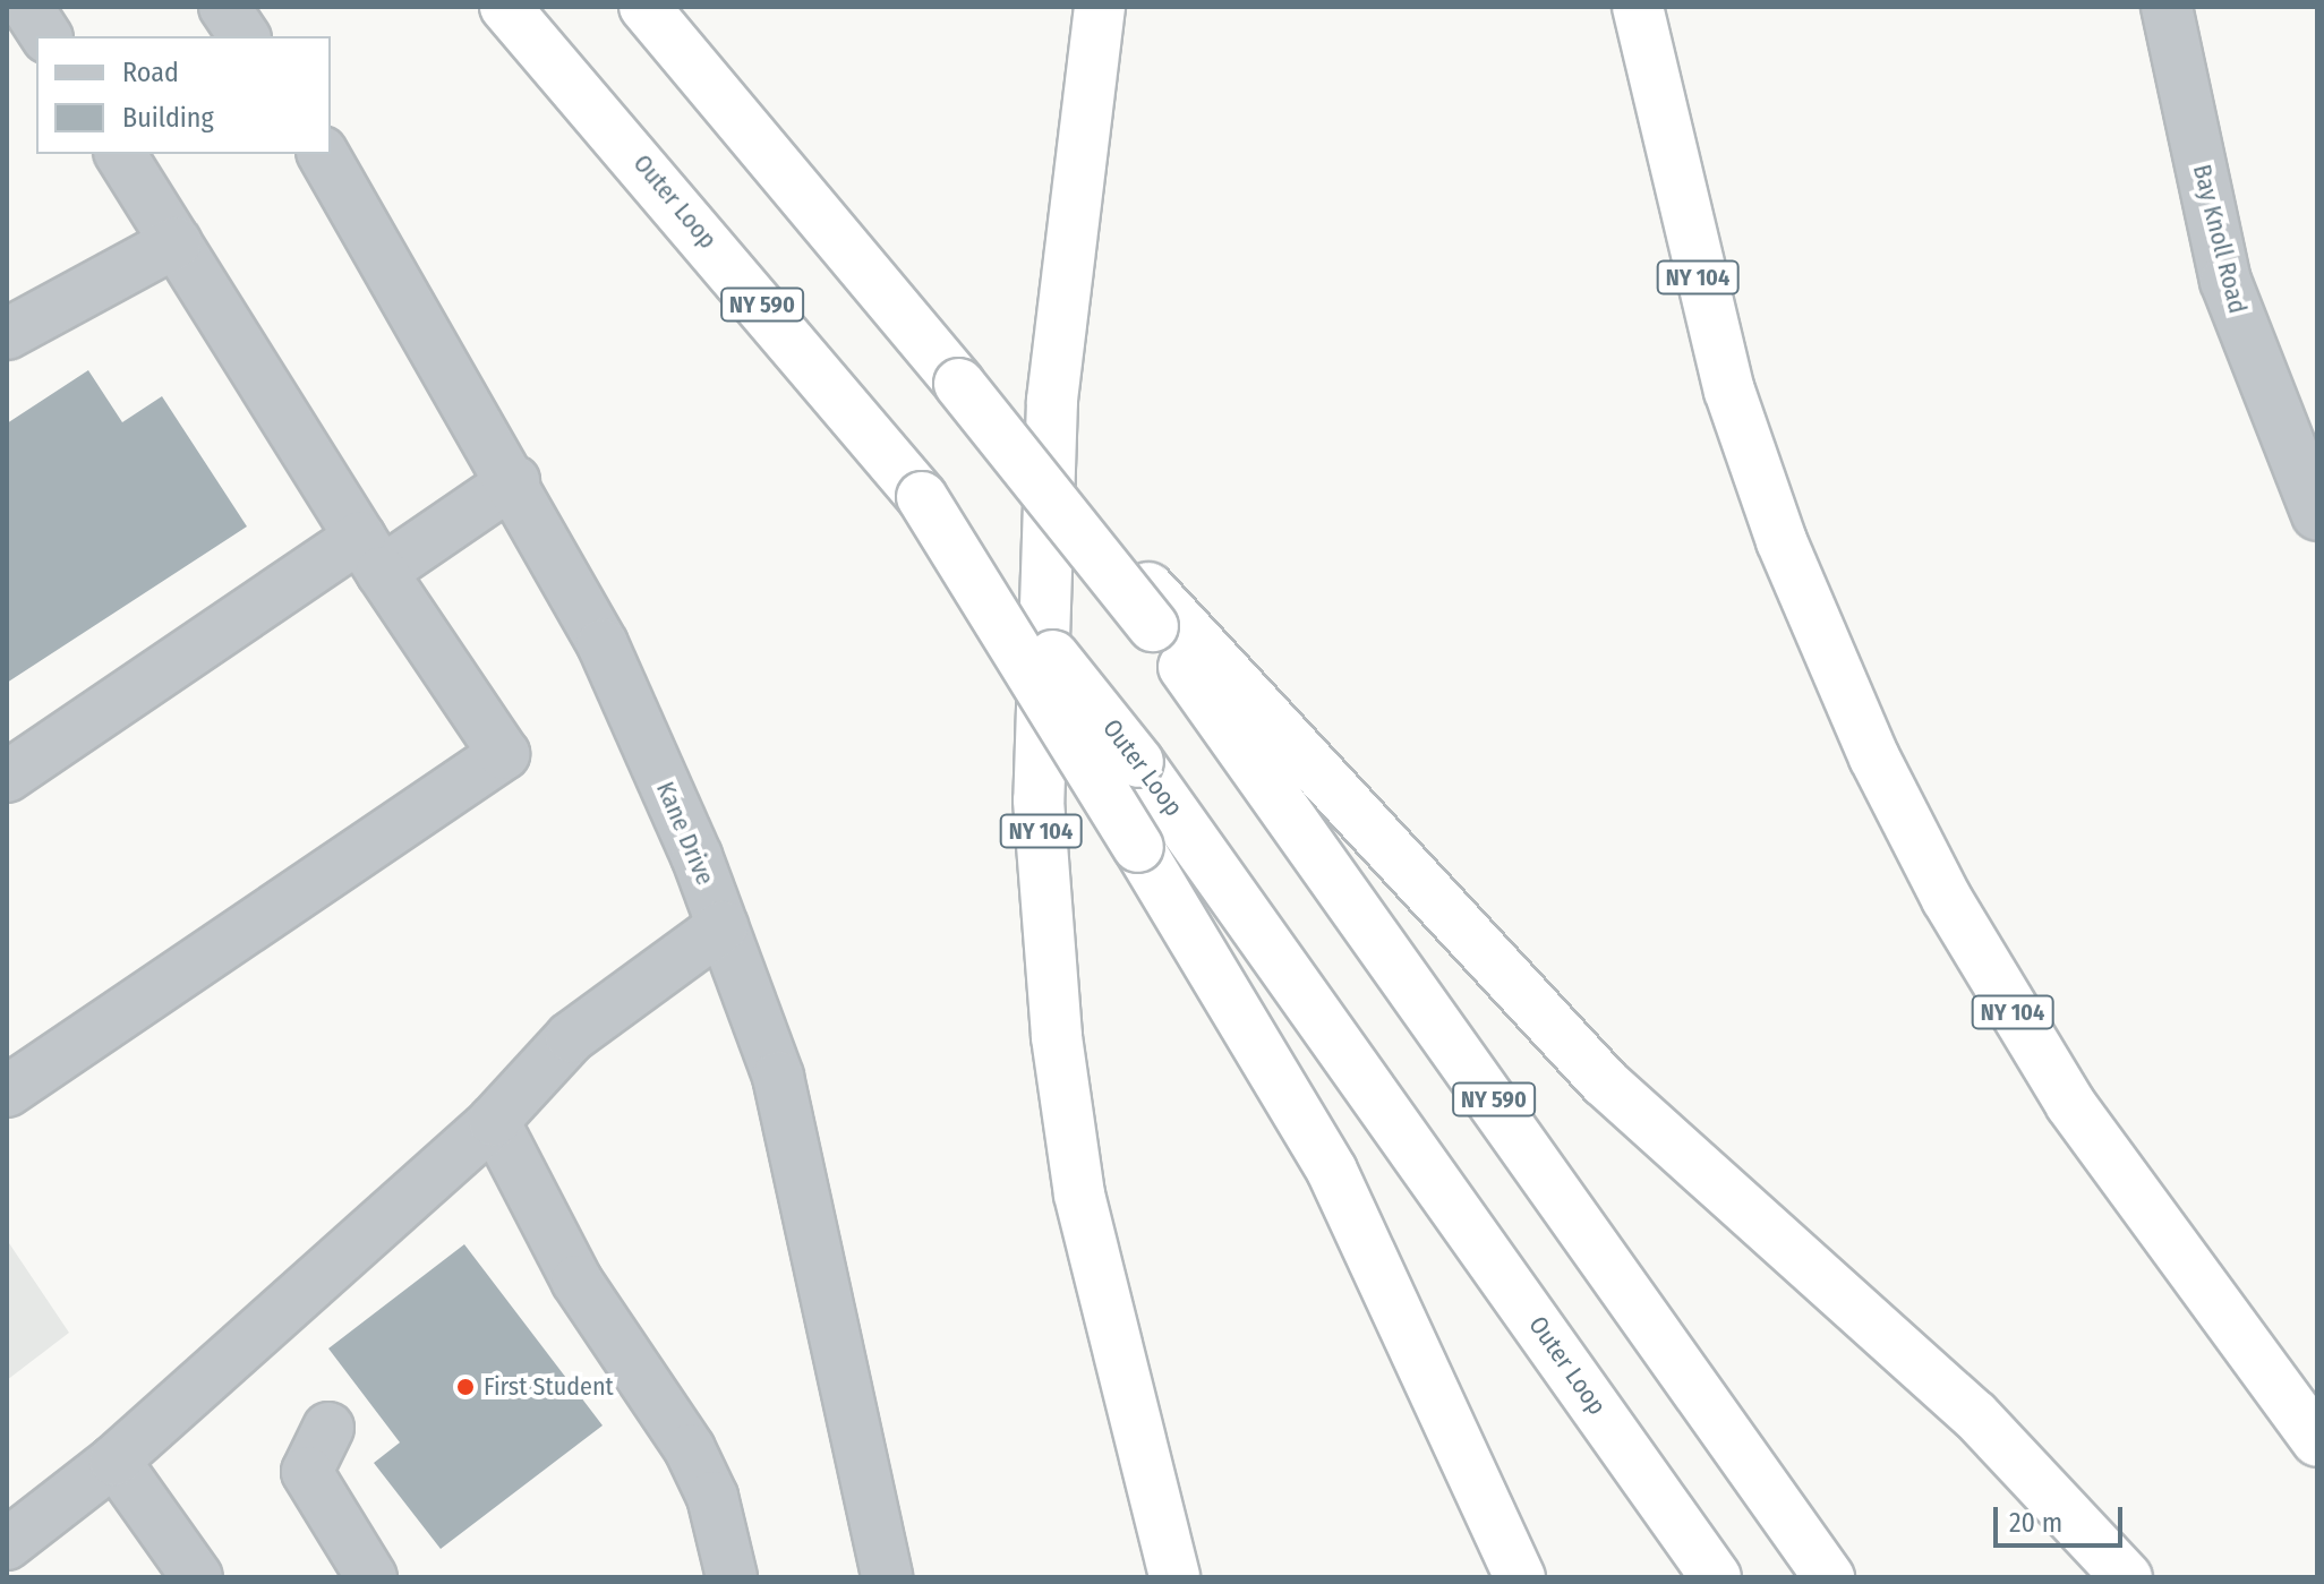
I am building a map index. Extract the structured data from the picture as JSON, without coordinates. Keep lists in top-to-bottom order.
{
  "streets": {
    "highway": ["Outer Loop", "NY 104", "NY 590"],
    "street": ["Bay Knoll Road", "Kane Drive"]
  },
  "places": ["First Student"],
  "legend": ["Road", "Building"],
  "scale_bar": "20 m"
}
